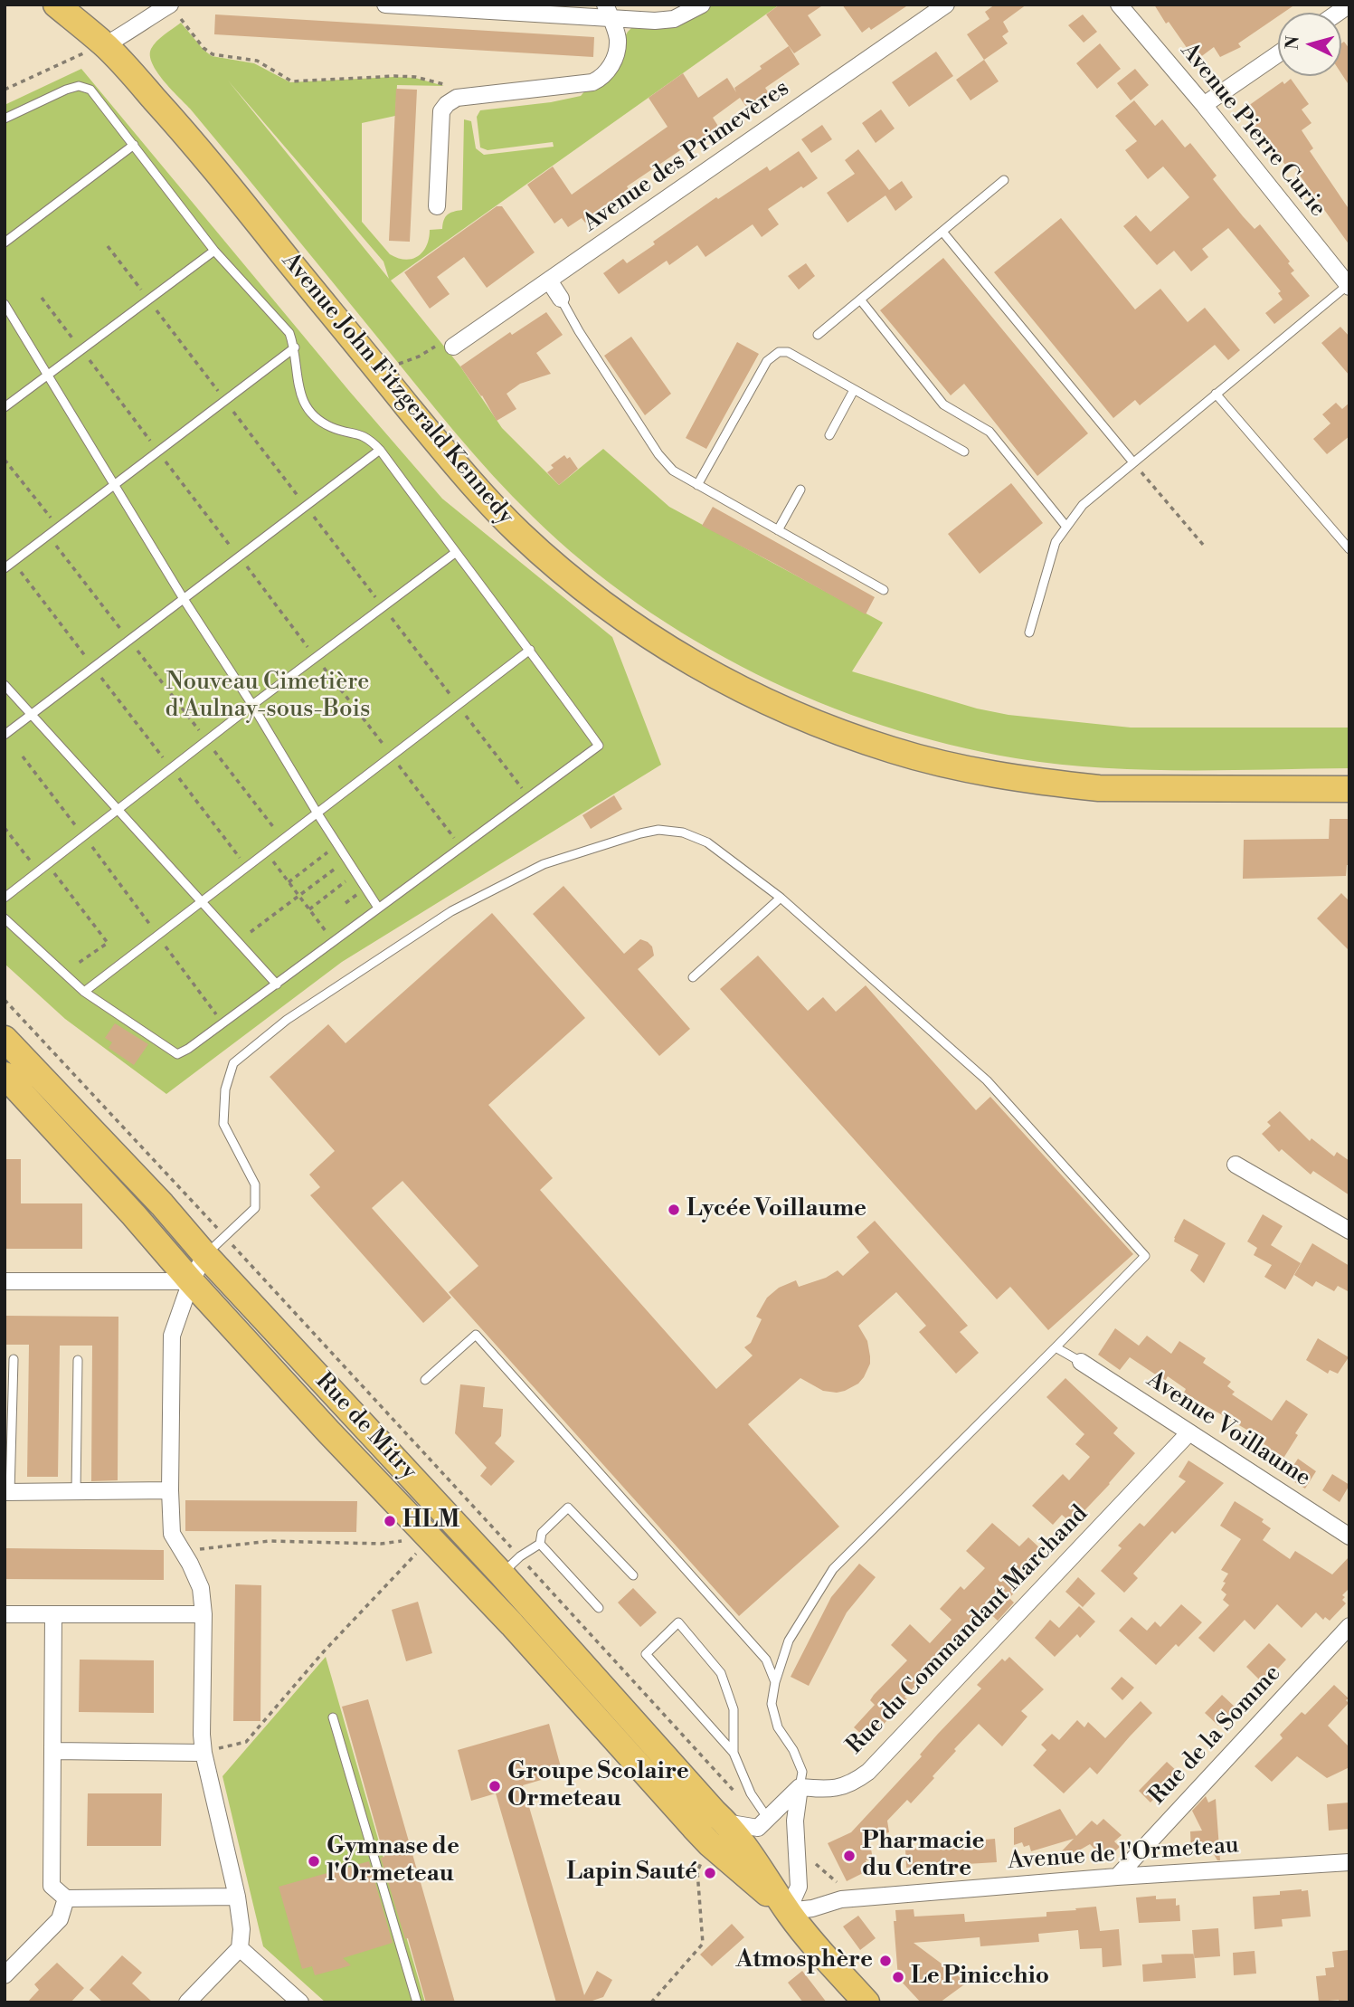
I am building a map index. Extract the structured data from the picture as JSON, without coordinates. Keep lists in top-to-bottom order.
{
  "streets": {
    "main road": ["Avenue John Fitzgerald Kennedy", "Rue de Mitry"],
    "street": [
      "Avenue Pierre Curie",
      "Avenue des Primevères",
      "Avenue Voillaume",
      "Rue du Commandant Marchand",
      "Rue de la Somme",
      "Avenue de l'Ormeteau"
    ]
  },
  "crossings": [
    ["Rue de Mitry", "Avenue de l'Ormeteau"],
    ["Avenue Voillaume", "Rue du Commandant Marchand"],
    ["Rue de la Somme", "Avenue de l'Ormeteau"]
  ],
  "parks": ["Nouveau Cimetière d'Aulnay-sous-Bois"],
  "places": [
    "Lycée Voillaume",
    "HLM",
    "Groupe Scolaire Ormeteau",
    "Pharmacie du Centre",
    "Gymnase de l'Ormeteau",
    "Lapin Sauté",
    "Atmosphère",
    "Le Pinicchio"
  ],
  "north": "left"
}
